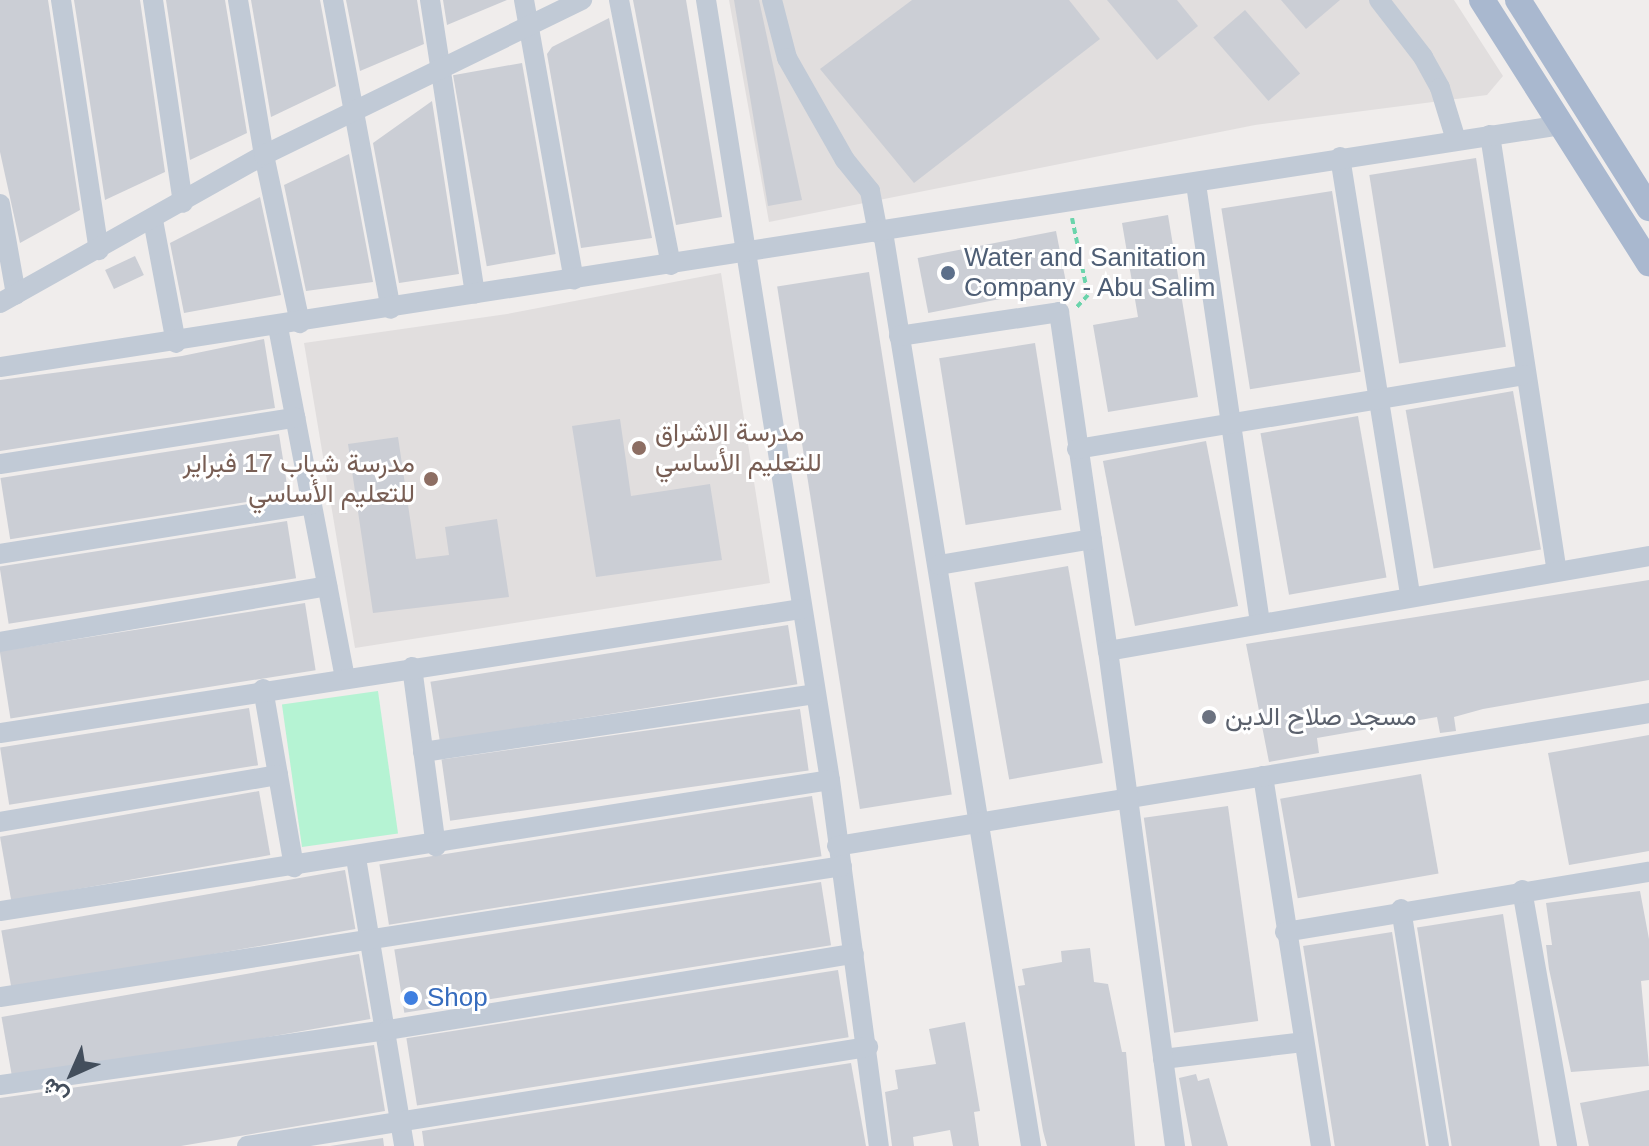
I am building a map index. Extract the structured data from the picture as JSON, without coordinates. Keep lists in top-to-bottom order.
{
  "places": [
    "Water and Sanitation Company - Abu Salim",
    "مدرسة الاشراق للتعليم الأساسي",
    "مدرسة شباب 17 فبراير للتعليم الأساسي",
    "مسجد صلاح الدين",
    "Shop"
  ],
  "north": "bottom left"
}
